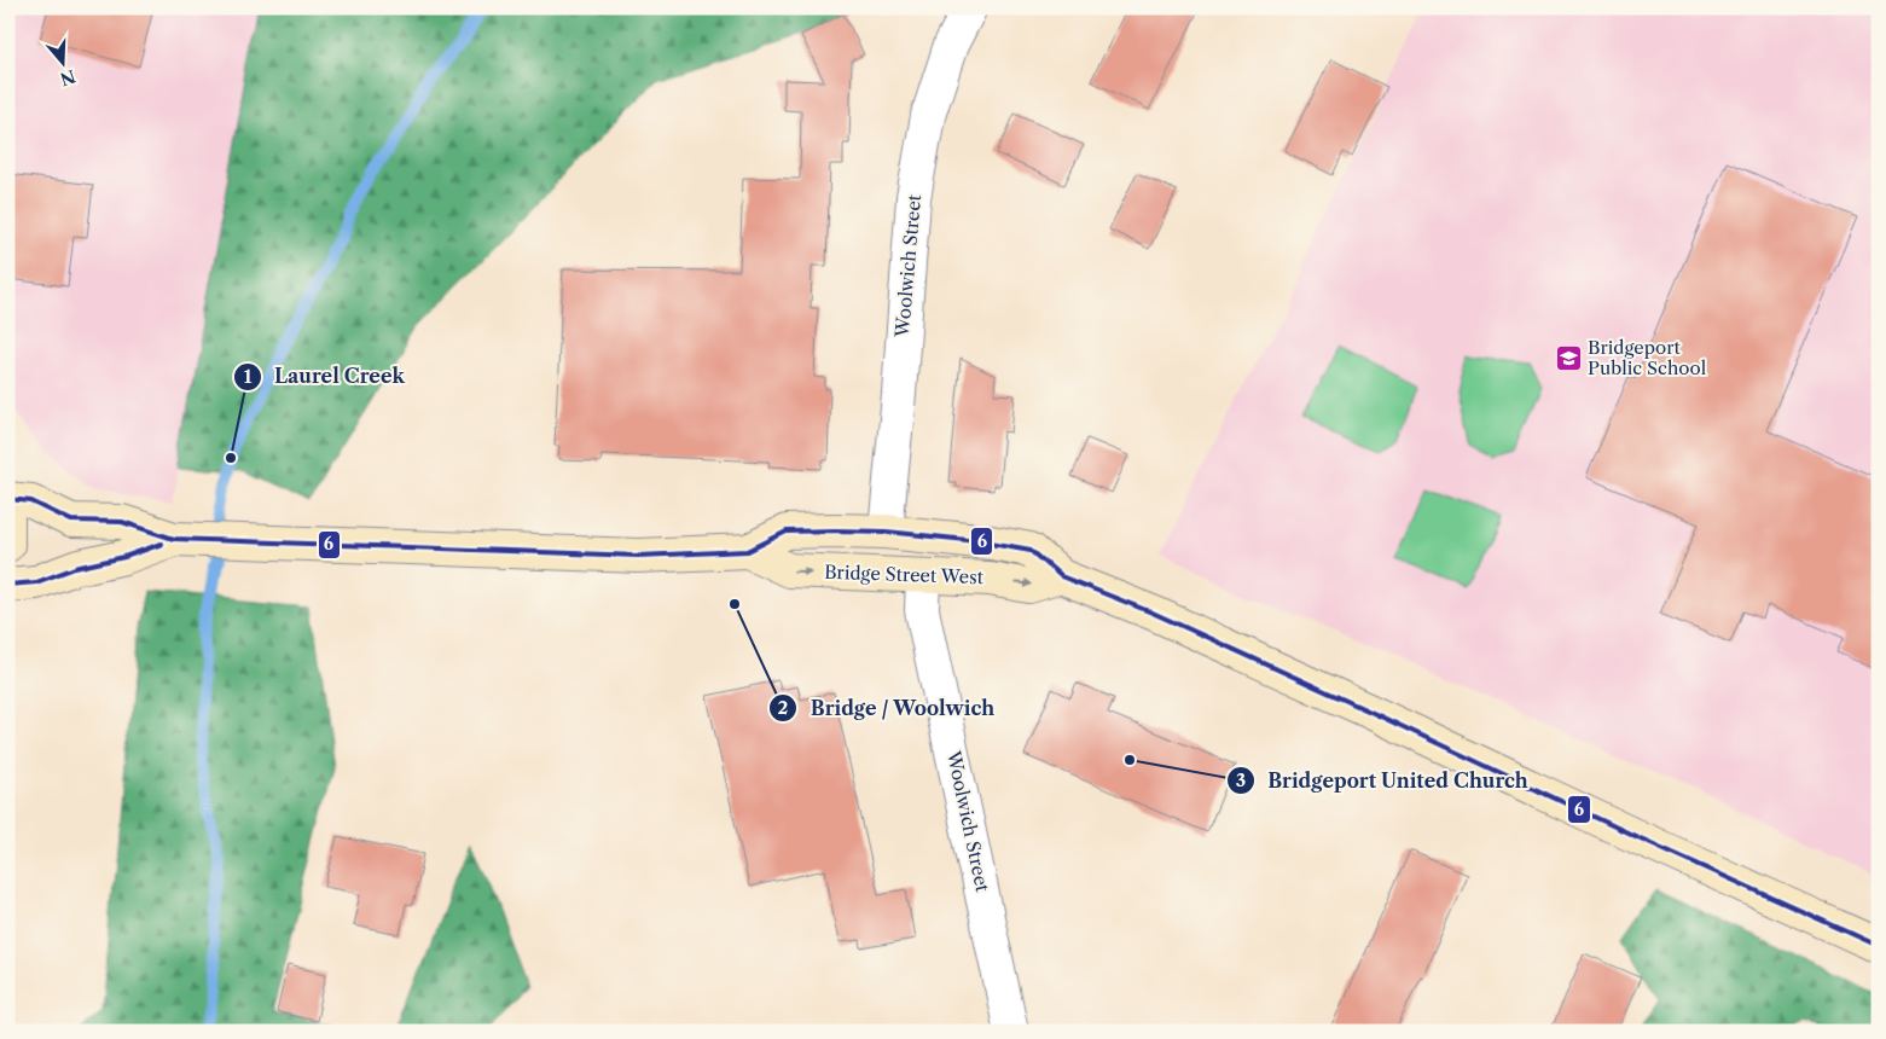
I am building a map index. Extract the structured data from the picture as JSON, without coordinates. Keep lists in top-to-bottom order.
{
  "streets": {
    "main road": ["Bridge Street West"],
    "street": ["Woolwich Street"]
  },
  "crossings": [
    ["Woolwich Street", "Bridge Street West"]
  ],
  "places": {
    "school or university": ["Bridgeport Public School"],
    "other": ["Laurel Creek", "Bridge / Woolwich", "Bridgeport United Church"]
  },
  "lines": ["transit line 6"],
  "north": "bottom"
}
